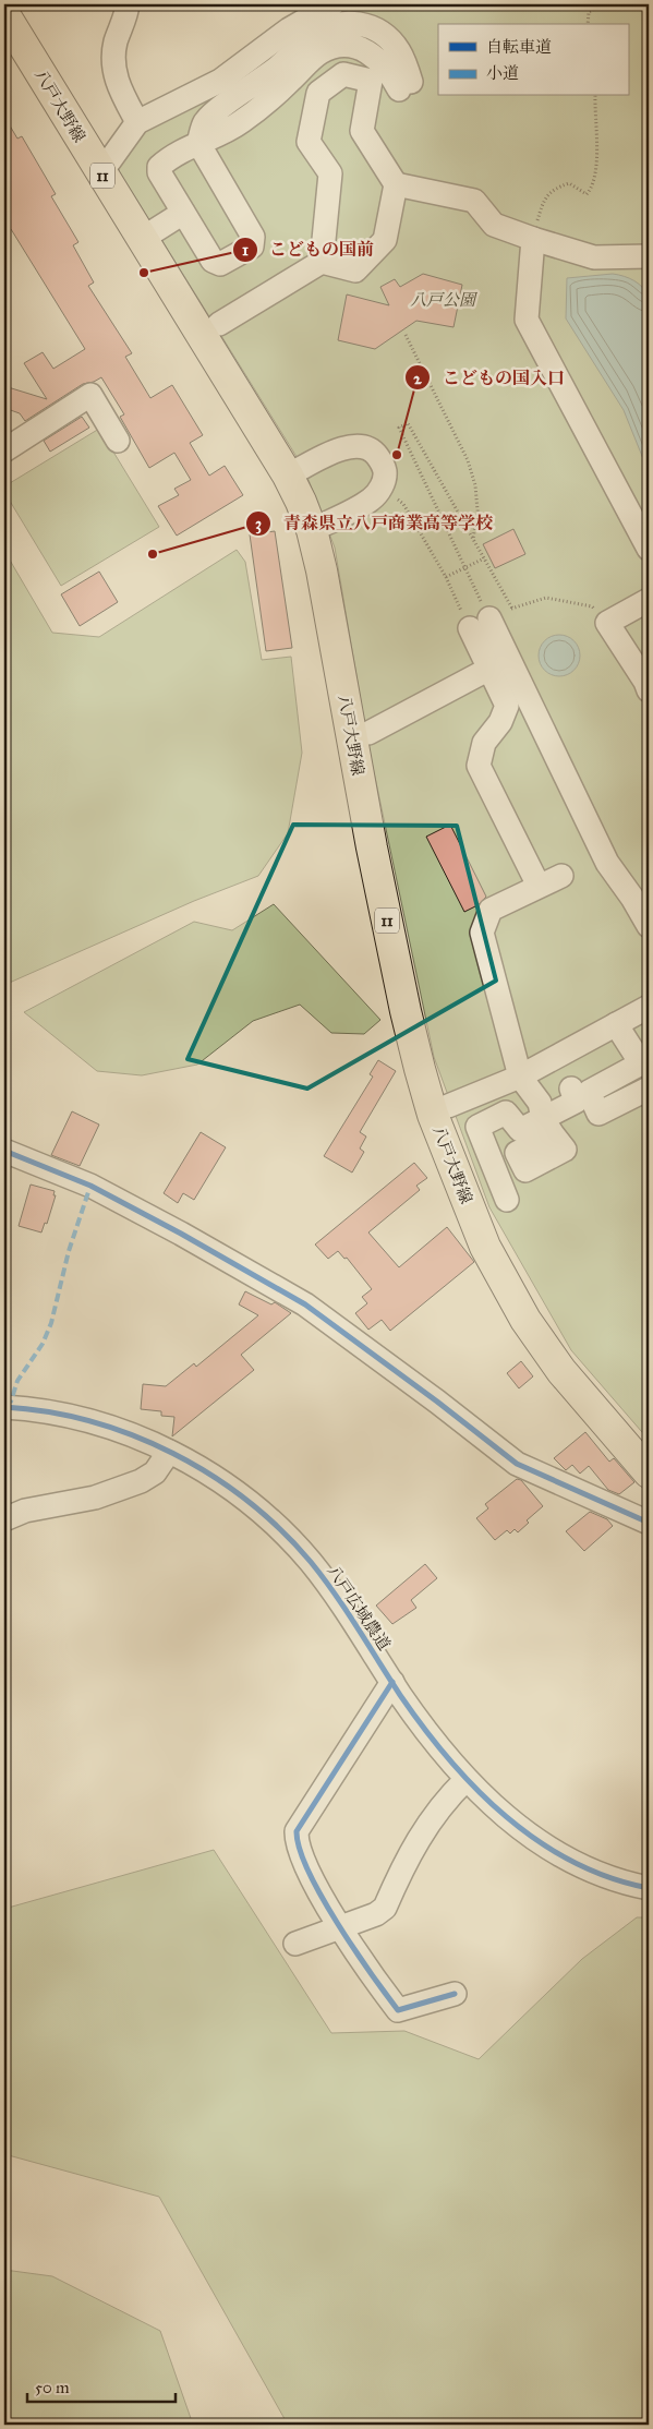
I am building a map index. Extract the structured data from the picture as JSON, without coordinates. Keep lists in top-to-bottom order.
{
  "streets": {
    "main road": ["八戸大野線", "11"],
    "street": ["八戸広域農道"]
  },
  "parks": ["八戸公園"],
  "places": ["こどもの国前", "こどもの国入口", "青森県立八戸商業高等学校"],
  "legend": ["自転車道", "小道"],
  "scale_bar": "50 m"
}
